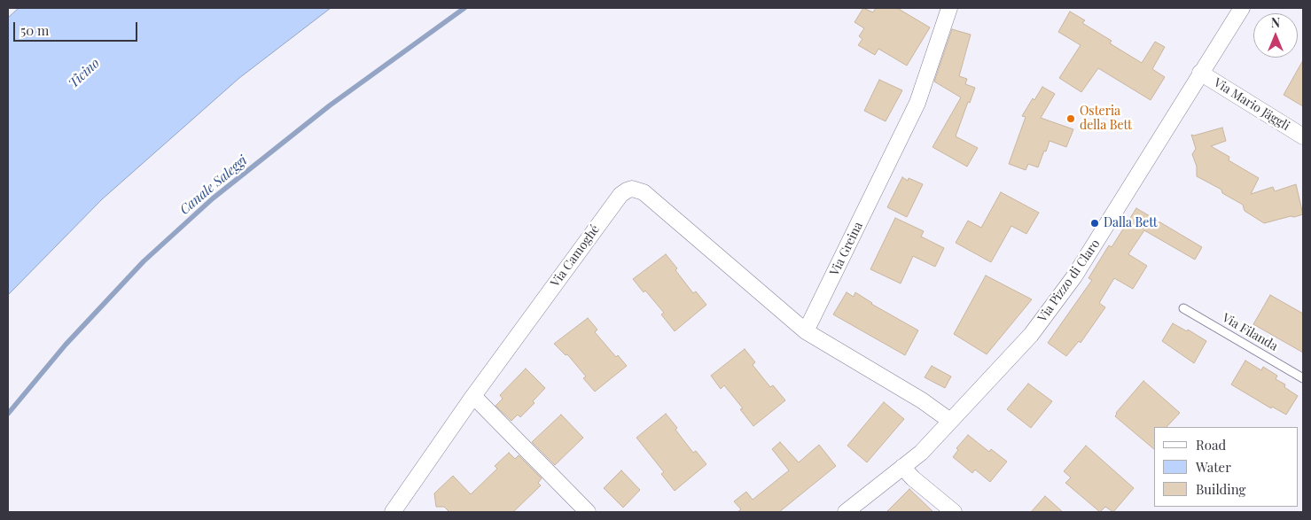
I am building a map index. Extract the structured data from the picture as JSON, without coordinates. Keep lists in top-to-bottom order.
{
  "streets": {
    "street": [
      "Via Mario Jäggli",
      "Via Greina",
      "Via Camoghé",
      "Via Pizzo di Claro"
    ],
    "lane": ["Via Filanda"]
  },
  "crossings": [
    ["Via Mario Jäggli", "Via Pizzo di Claro"],
    ["Via Greina", "Via Camoghé"]
  ],
  "water": ["Ticino", "Canale Saleggi"],
  "places": ["Osteria della Bett", "Dalla Bett"],
  "legend": ["Road", "Water", "Building"],
  "scale_bar": "50 m",
  "north": "top"
}
